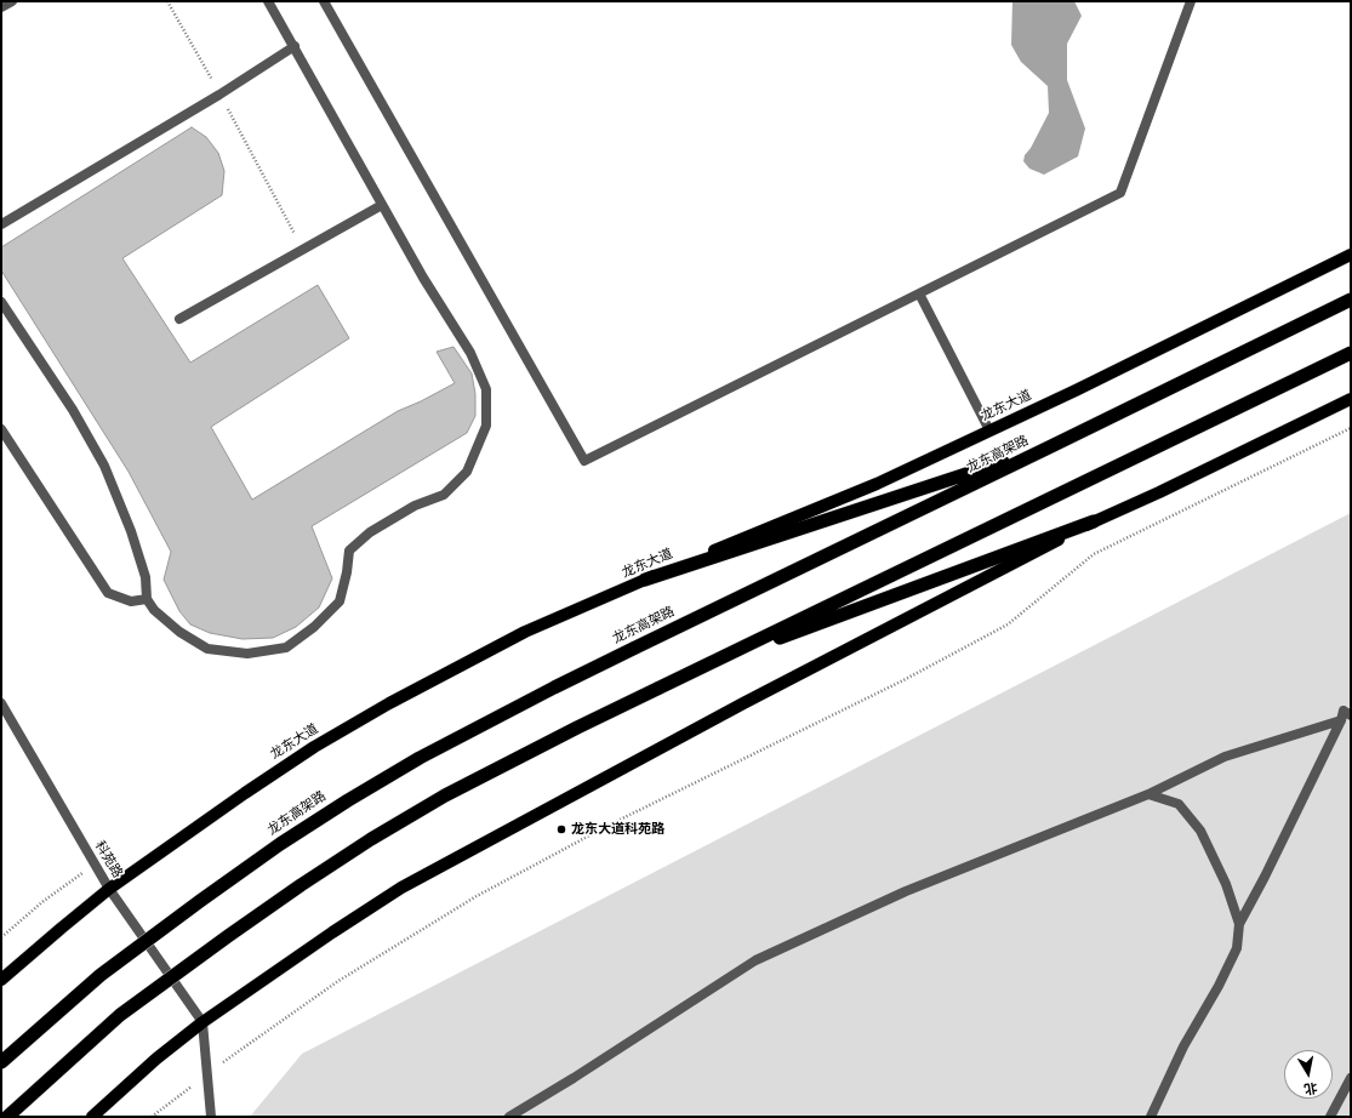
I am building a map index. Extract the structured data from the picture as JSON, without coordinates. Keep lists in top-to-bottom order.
{
  "streets": {
    "highway": ["龙东高架路"],
    "main road": ["龙东大道"],
    "street": ["科苑路"]
  },
  "crossings": [
    ["龙东大道", "科苑路"]
  ],
  "places": ["龙东大道科苑路"],
  "north": "bottom"
}
